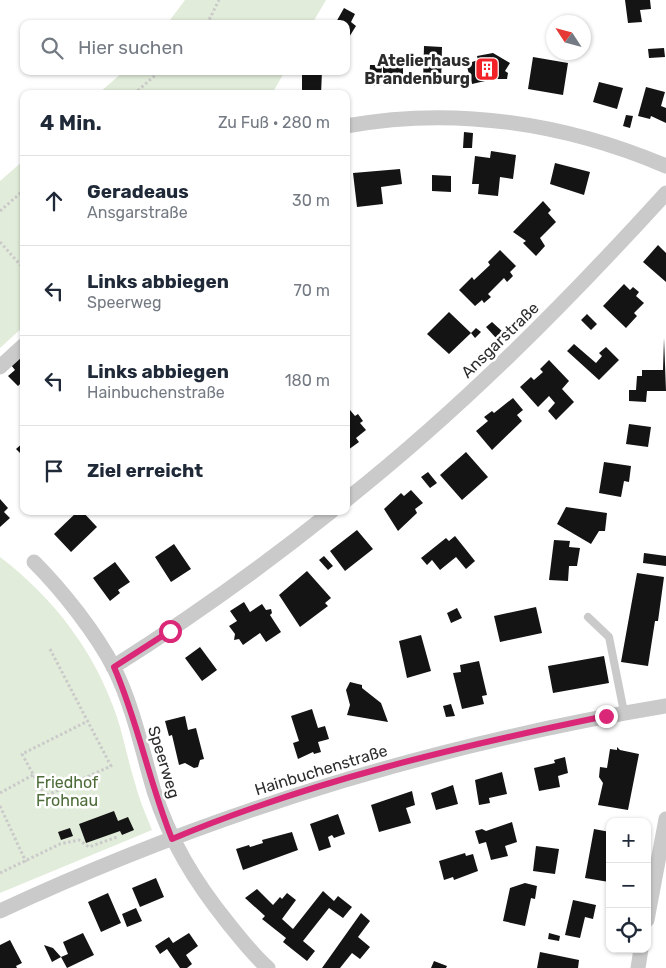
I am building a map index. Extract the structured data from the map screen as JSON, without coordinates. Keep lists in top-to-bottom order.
{
  "streets": {
    "street": ["Ansgarstraße", "Speerweg", "Hainbuchenstraße"]
  },
  "crossings": [
    ["Speerweg", "Hainbuchenstraße"]
  ],
  "parks": ["Friedhof Frohnau"],
  "places": {
    "building": ["Atelierhaus Brandenburg"]
  },
  "north": "top left",
  "page": {
    "search": "Hier suchen",
    "heading": ["4 Min.", "Zu Fuß · 280 m"],
    "list": [
      ["Geradeaus", "Ansgarstraße", "30 m"],
      ["Links abbiegen", "Speerweg", "70 m"],
      ["Links abbiegen", "Hainbuchenstraße", "180 m"],
      "Ziel erreicht"
    ],
    "map_buttons": ["+", "−"]
  }
}
